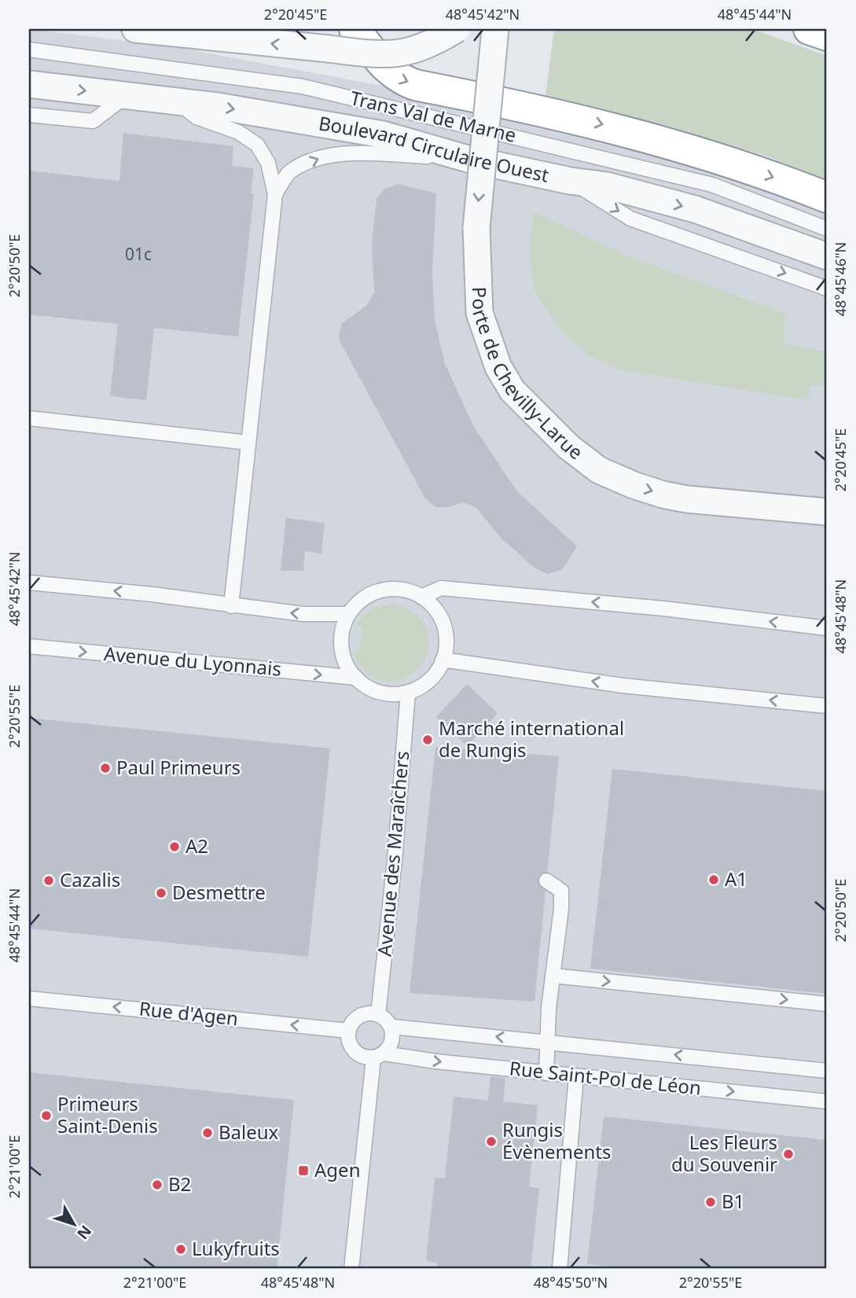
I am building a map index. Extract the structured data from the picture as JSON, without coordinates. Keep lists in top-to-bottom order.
{
  "streets": {
    "street": ["Boulevard Circulaire Ouest", "Porte de Chevilly-Larue"],
    "lane": [
      "Trans Val de Marne",
      "Avenue du Lyonnais",
      "Avenue des Maraîchers",
      "Rue d'Agen",
      "Rue Saint-Pol de Léon"
    ]
  },
  "crossings": [
    ["Avenue du Lyonnais", "Avenue des Maraîchers"],
    ["Avenue des Maraîchers", "Rue d'Agen"],
    ["Avenue des Maraîchers", "Rue Saint-Pol de Léon"],
    ["Rue d'Agen", "Rue Saint-Pol de Léon"]
  ],
  "one_way": ["Porte de Chevilly-Larue", "Rue d'Agen"],
  "places": {
    "other": [
      "Marché international de Rungis",
      "Paul Primeurs",
      "A2",
      "A1",
      "Cazalis",
      "Desmettre",
      "Primeurs Saint-Denis",
      "Baleux",
      "Rungis Évènements",
      "Les Fleurs du Souvenir",
      "B2",
      "B1",
      "Lukyfruits"
    ],
    "transit": ["Agen"]
  },
  "house_numbers": ["01c"],
  "north": "bottom right",
  "coordinates": [
    "2°20'45\"E",
    "48°45'42\"N",
    "48°45'44\"N",
    "2°20'50\"E",
    "48°45'46\"N",
    "48°45'48\"N",
    "2°20'55\"E",
    "2°21'00\"E",
    "48°45'50\"N"
  ]
}
